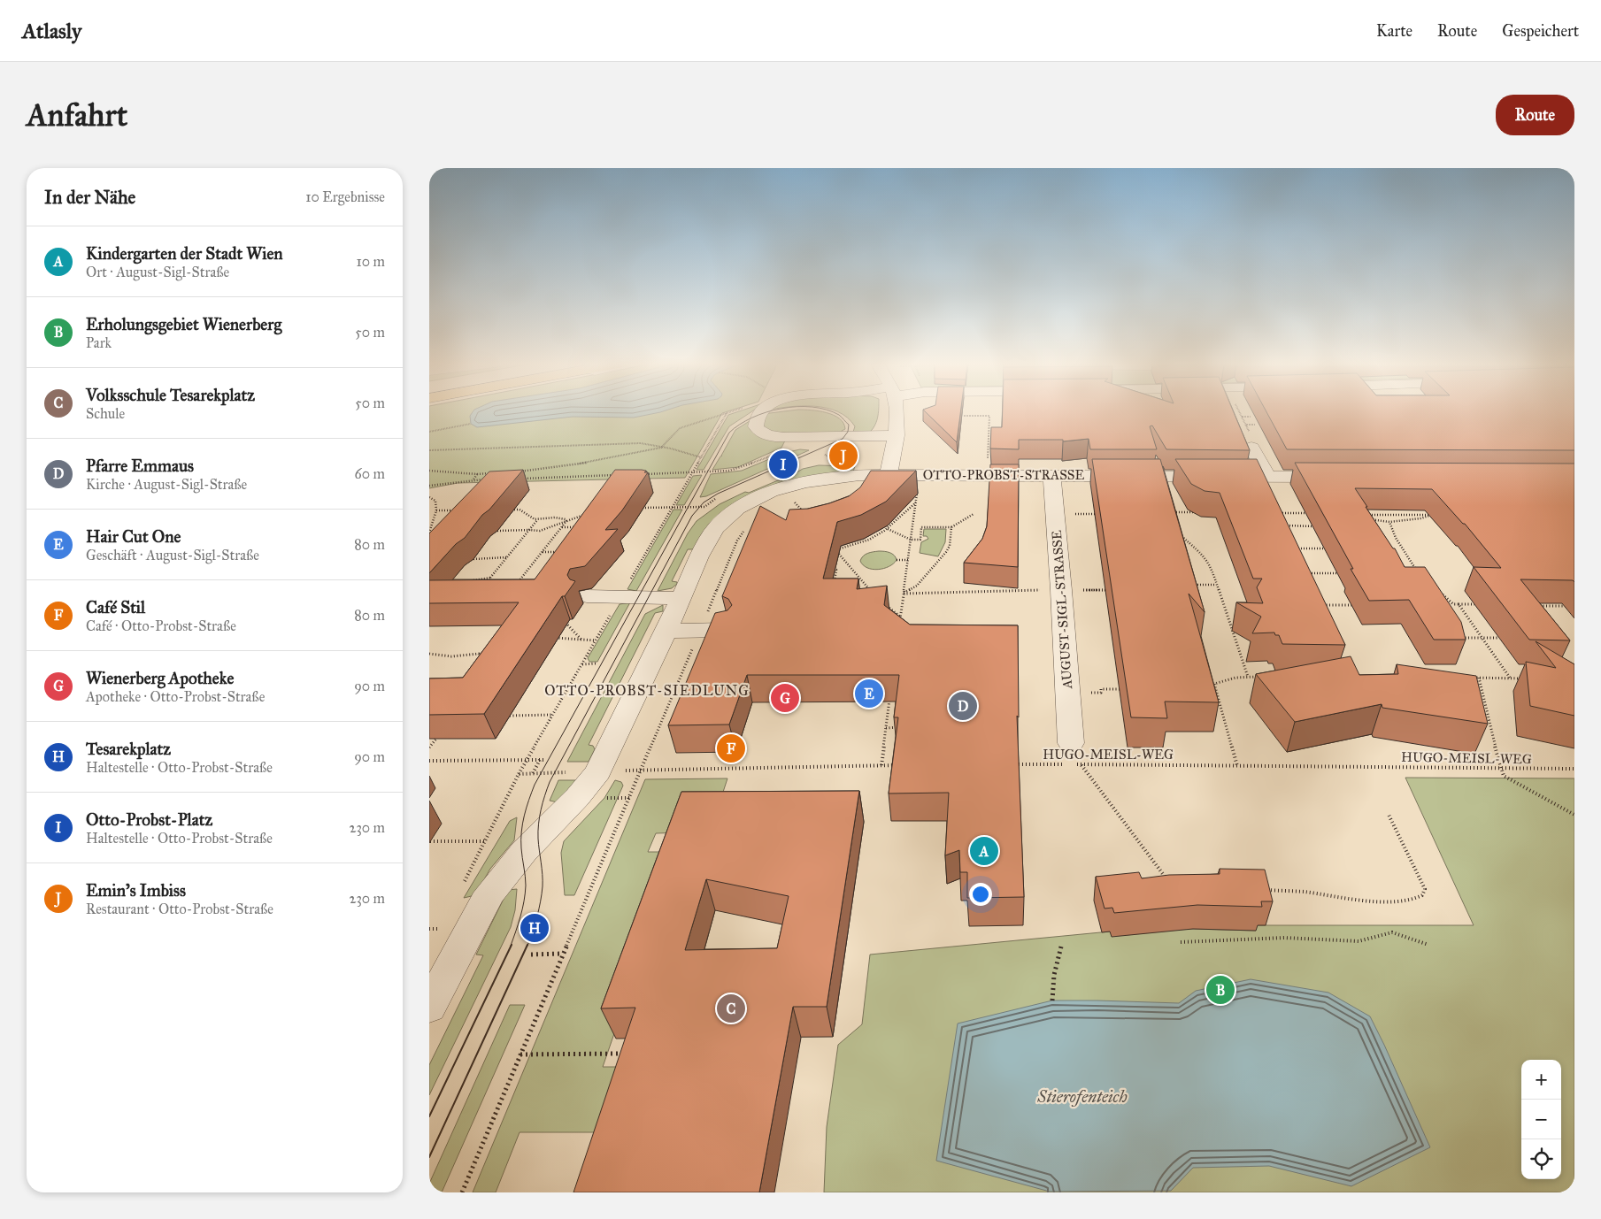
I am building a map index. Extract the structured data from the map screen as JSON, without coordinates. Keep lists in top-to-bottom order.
{
  "streets": {
    "street": ["OTTO-PROBST-STRASSE", "AUGUST-SIGL-STRASSE"],
    "path": ["HUGO-MEISL-WEG"]
  },
  "crossings": [
    ["OTTO-PROBST-STRASSE", "AUGUST-SIGL-STRASSE"]
  ],
  "districts": ["OTTO-PROBST-SIEDLUNG"],
  "water": ["Stierofenteich"],
  "page": {
    "header": "Atlasly",
    "nav": ["Karte", "Route", "Gespeichert"],
    "buttons": "Route",
    "title": "Anfahrt",
    "heading": ["In der Nähe", "10 Ergebnisse"],
    "list": [
      {
        "mark": "A",
        "name": "Kindergarten der Stadt Wien",
        "note": "Ort · August-Sigl-Straße",
        "value": "10 m"
      },
      {
        "mark": "B",
        "name": "Erholungsgebiet Wienerberg",
        "note": "Park",
        "value": "50 m"
      },
      {
        "mark": "C",
        "name": "Volksschule Tesarekplatz",
        "note": "Schule",
        "value": "50 m"
      },
      {
        "mark": "D",
        "name": "Pfarre Emmaus",
        "note": "Kirche · August-Sigl-Straße",
        "value": "60 m"
      },
      {
        "mark": "E",
        "name": "Hair Cut One",
        "note": "Geschäft · August-Sigl-Straße",
        "value": "80 m"
      },
      {
        "mark": "F",
        "name": "Café Stil",
        "note": "Café · Otto-Probst-Straße",
        "value": "80 m"
      },
      {
        "mark": "G",
        "name": "Wienerberg Apotheke",
        "note": "Apotheke · Otto-Probst-Straße",
        "value": "90 m"
      },
      {
        "mark": "H",
        "name": "Tesarekplatz",
        "note": "Haltestelle · Otto-Probst-Straße",
        "value": "90 m"
      },
      {
        "mark": "I",
        "name": "Otto-Probst-Platz",
        "note": "Haltestelle · Otto-Probst-Straße",
        "value": "230 m"
      },
      {
        "mark": "J",
        "name": "Emin's Imbiss",
        "note": "Restaurant · Otto-Probst-Straße",
        "value": "230 m"
      }
    ],
    "pins": [
      "J",
      "I",
      "E",
      "G",
      "D",
      "F",
      "A",
      "H",
      "B",
      "C"
    ],
    "map_buttons": ["+", "−"]
  }
}
